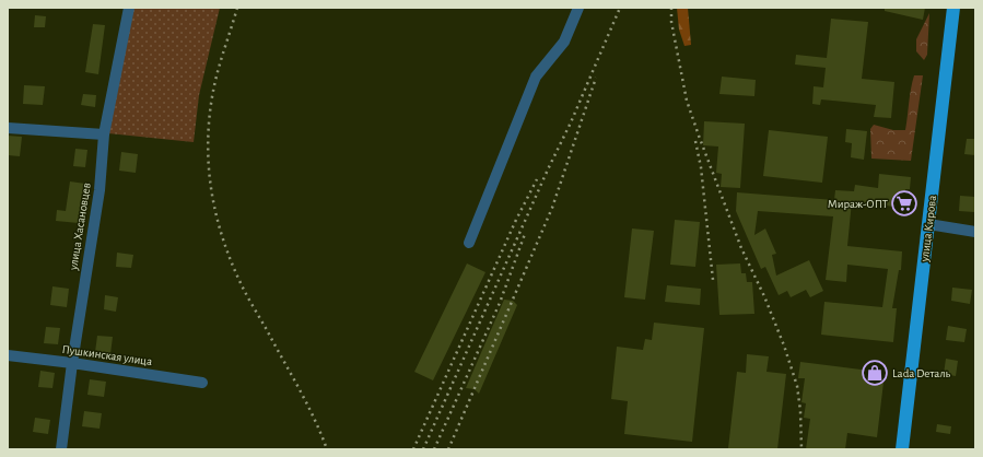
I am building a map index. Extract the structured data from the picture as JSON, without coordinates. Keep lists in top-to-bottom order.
{
  "streets": {
    "main road": ["улица Кирова"],
    "street": ["улица Хасановцев", "Пушкинская улица"]
  },
  "crossings": [
    ["улица Хасановцев", "Пушкинская улица"]
  ],
  "places": {
    "supermarket": ["Мираж-ОПТ"],
    "shop": ["Lada Dеталь"]
  }
}
